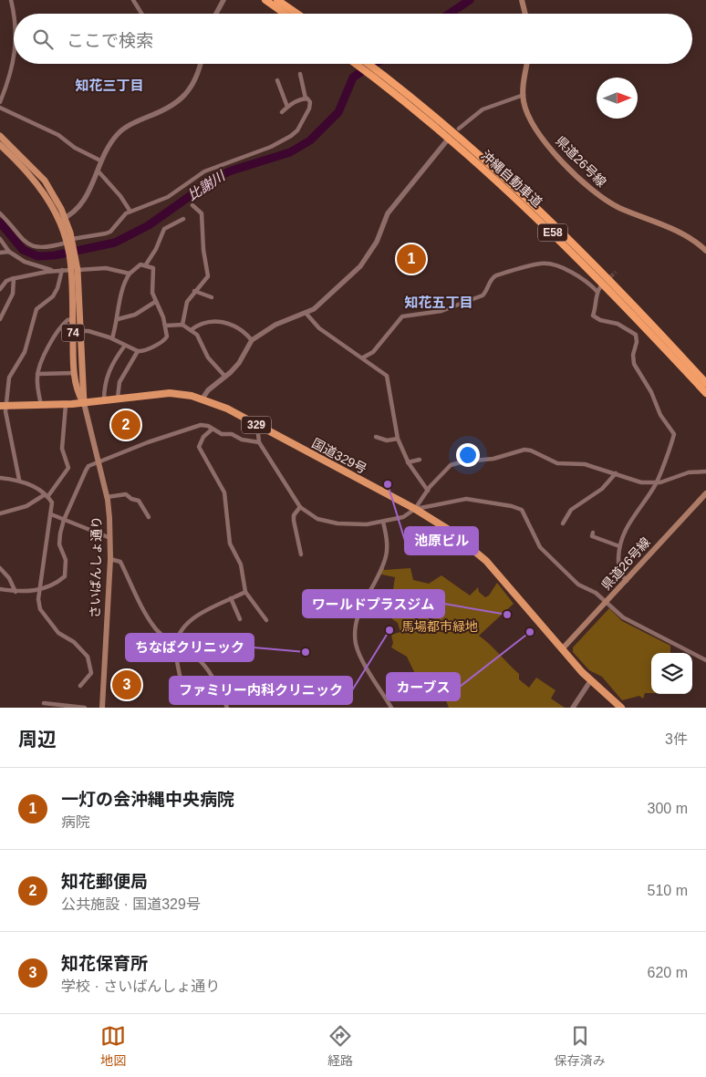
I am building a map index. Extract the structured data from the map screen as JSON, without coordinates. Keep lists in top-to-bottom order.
{
  "streets": {
    "highway": [
      "沖縄自動車道",
      "E58",
      "329",
      "国道329号"
    ],
    "main road": ["県道26号線", "74", "さいばんしょ通り"]
  },
  "crossings": [
    ["県道26号線", "国道329号"],
    ["74", "国道329号"],
    ["74", "さいばんしょ通り"],
    ["国道329号", "さいばんしょ通り"]
  ],
  "districts": ["知花三丁目", "知花五丁目"],
  "water": ["比謝川"],
  "parks": ["馬場都市緑地"],
  "places": [
    "池原ビル",
    "ワールドプラスジム",
    "ファミリー内科クリニック",
    "カーブス",
    "ちなばクリニック"
  ],
  "north": "right",
  "page": {
    "search": "ここで検索",
    "pins": ["1", "2", "3"],
    "heading": ["周辺", "3件"],
    "list": [
      {
        "mark": "1",
        "name": "一灯の会沖縄中央病院",
        "note": "病院",
        "value": "300 m"
      },
      {
        "mark": "2",
        "name": "知花郵便局",
        "note": "公共施設 · 国道329号",
        "value": "510 m"
      },
      {
        "mark": "3",
        "name": "知花保育所",
        "note": "学校 · さいばんしょ通り",
        "value": "620 m"
      }
    ],
    "nav": ["地図", "経路", "保存済み"]
  }
}
